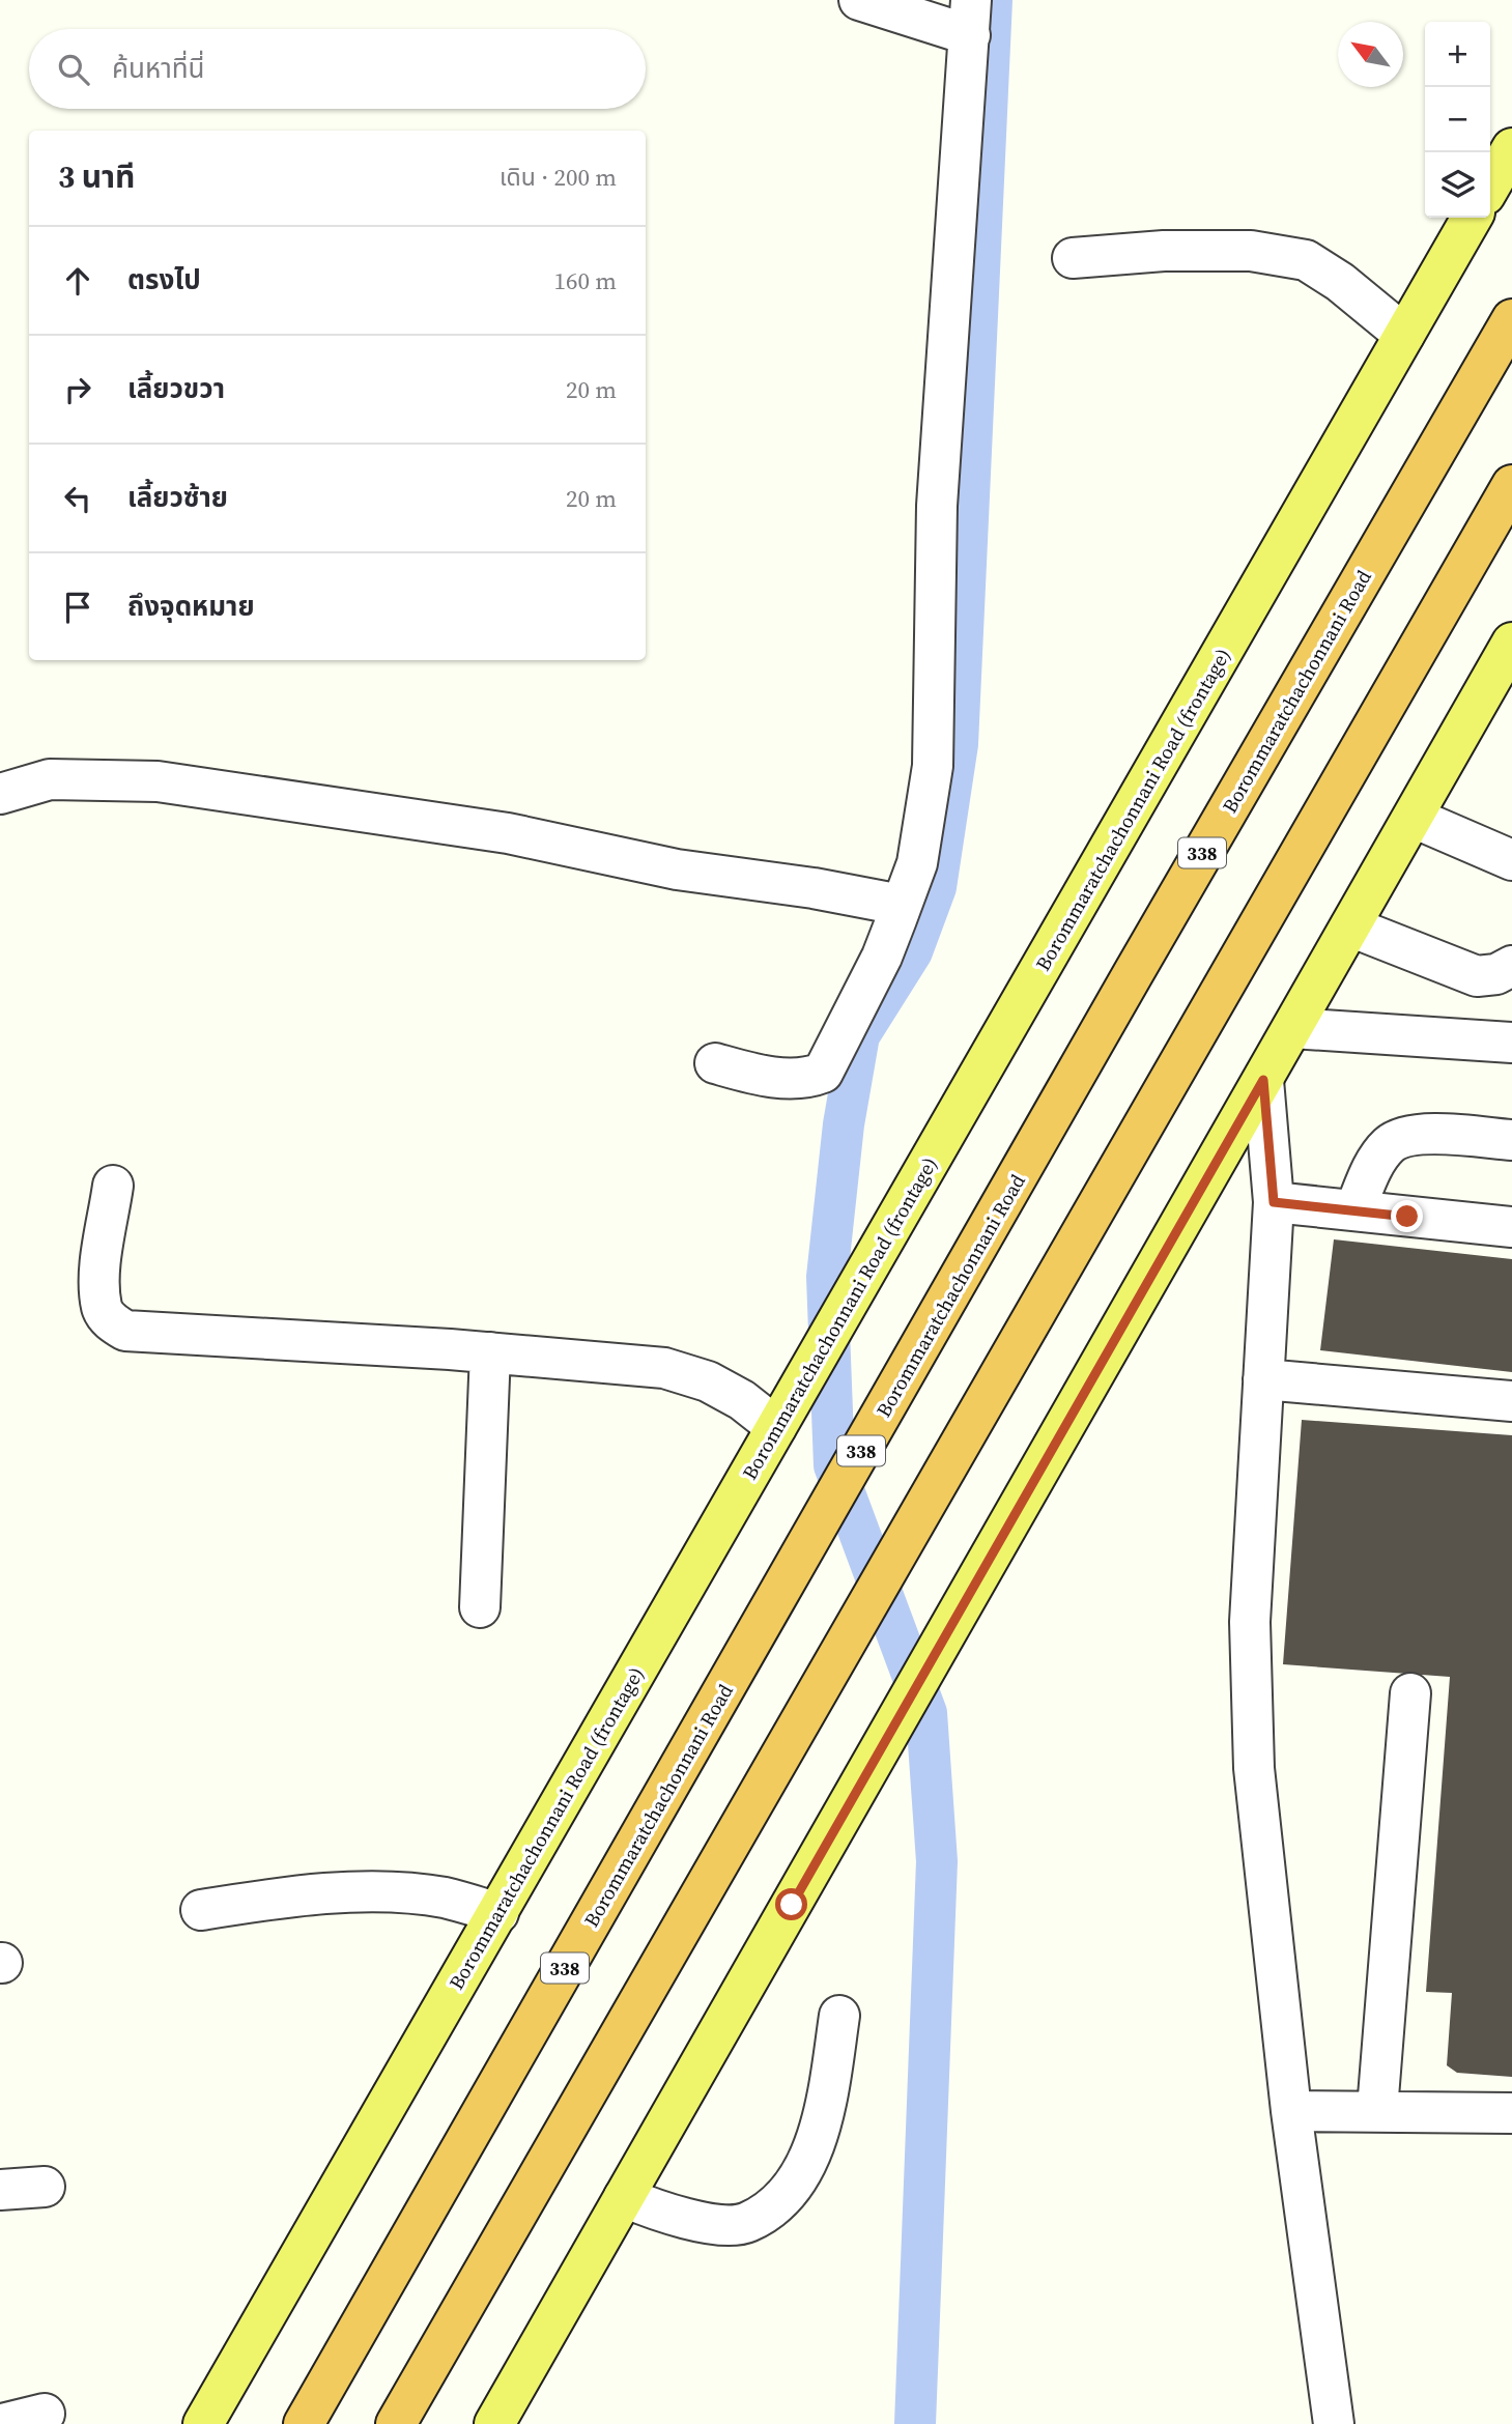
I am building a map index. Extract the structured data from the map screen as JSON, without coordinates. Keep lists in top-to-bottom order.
{
  "streets": {
    "highway": ["Borommaratchachonnani Road", "338"],
    "main road": ["Borommaratchachonnani Road (frontage)"]
  },
  "north": "top left",
  "page": {
    "map_buttons": ["+", "−"],
    "search": "ค้นหาที่นี่",
    "heading": ["3 นาที", "เดิน · 200 m"],
    "list": [
      ["ตรงไป", "160 m"],
      ["เลี้ยวขวา", "20 m"],
      ["เลี้ยวซ้าย", "20 m"],
      "ถึงจุดหมาย"
    ]
  }
}
